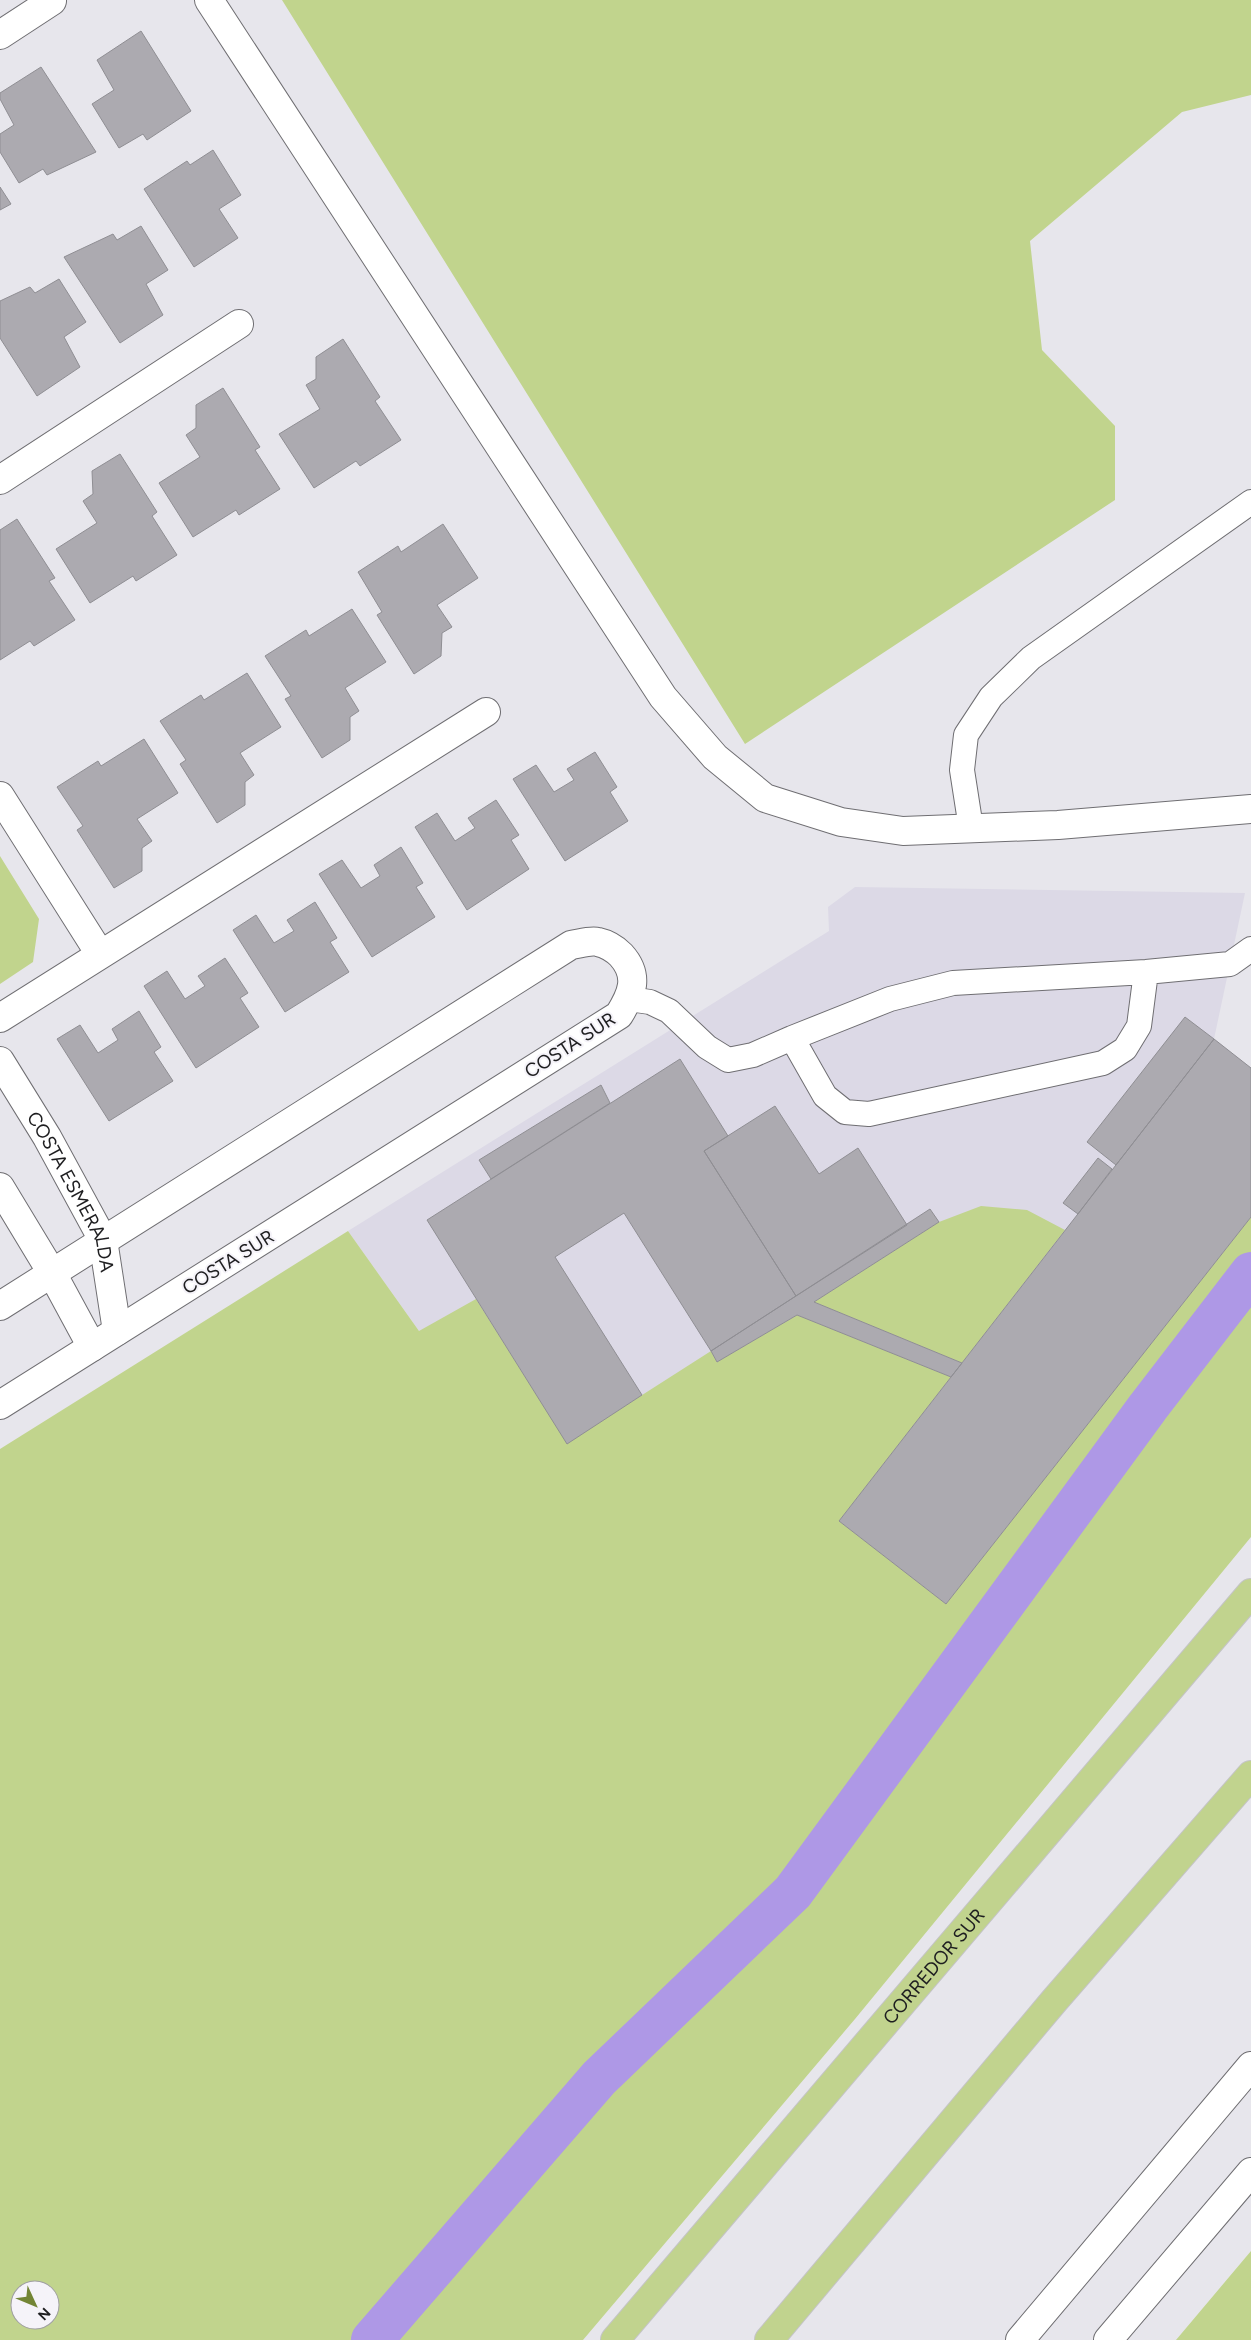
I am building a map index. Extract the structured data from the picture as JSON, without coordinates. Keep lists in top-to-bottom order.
{
  "streets": {
    "highway": ["CORREDOR SUR"],
    "street": ["COSTA SUR", "COSTA ESMERALDA"]
  },
  "crossings": [
    ["COSTA SUR", "COSTA ESMERALDA"]
  ],
  "north": "bottom right"
}
